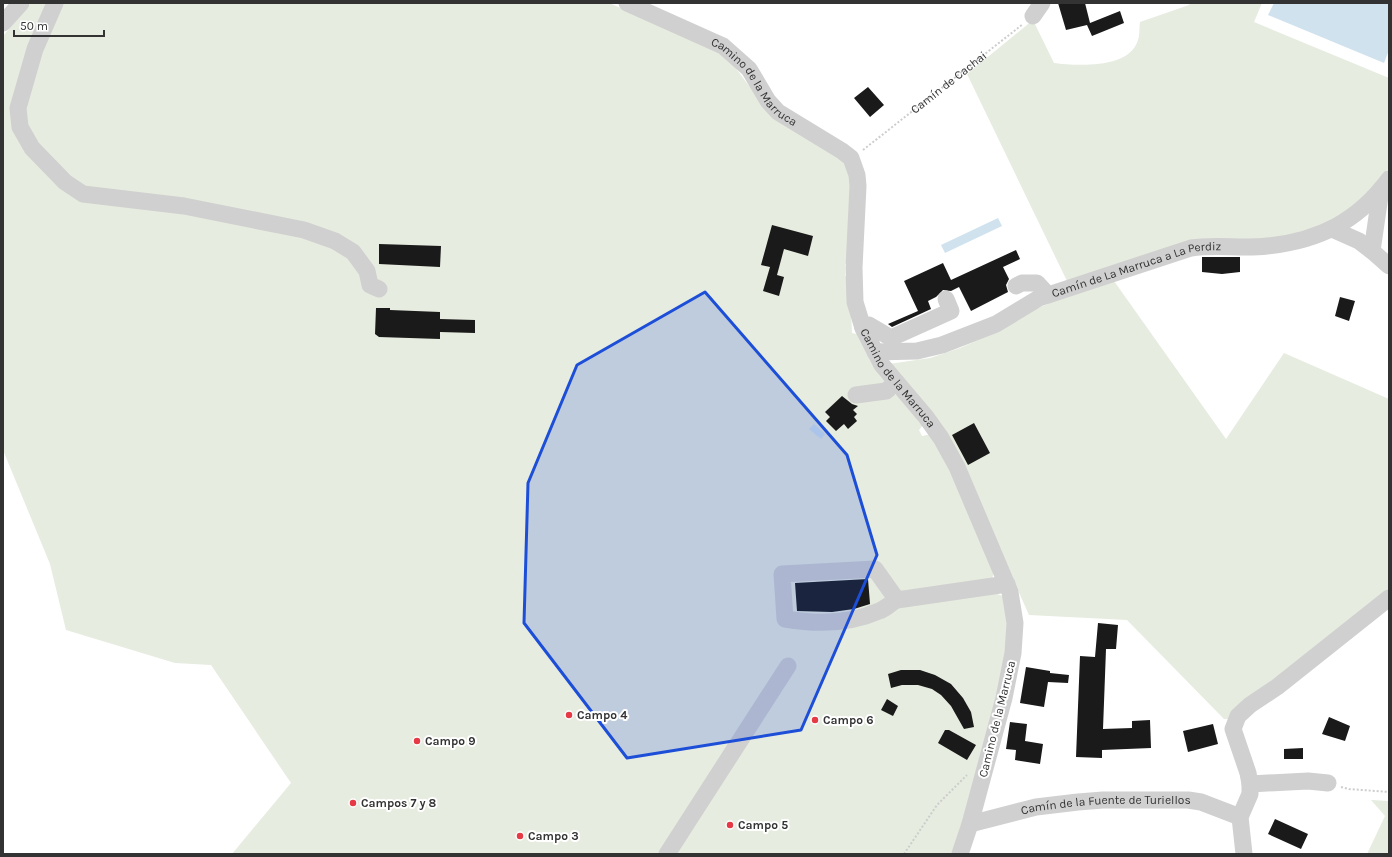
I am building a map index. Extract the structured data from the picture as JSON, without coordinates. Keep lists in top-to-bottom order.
{
  "streets": {
    "street": ["Camino de la Marruca", "Camín de La Marruca a La Perdiz", "Camín de la Fuente de Turiellos"],
    "path": ["Camín de Cachai"]
  },
  "crossings": [
    ["Camino de la Marruca", "Camín de Cachai"],
    ["Camino de la Marruca", "Camín de La Marruca a La Perdiz"],
    ["Camino de la Marruca", "Camín de la Fuente de Turiellos"]
  ],
  "places": [
    "Campo 4",
    "Campo 6",
    "Campo 9",
    "Campos 7 y 8",
    "Campo 5",
    "Campo 3"
  ],
  "scale_bar": "50 m"
}
